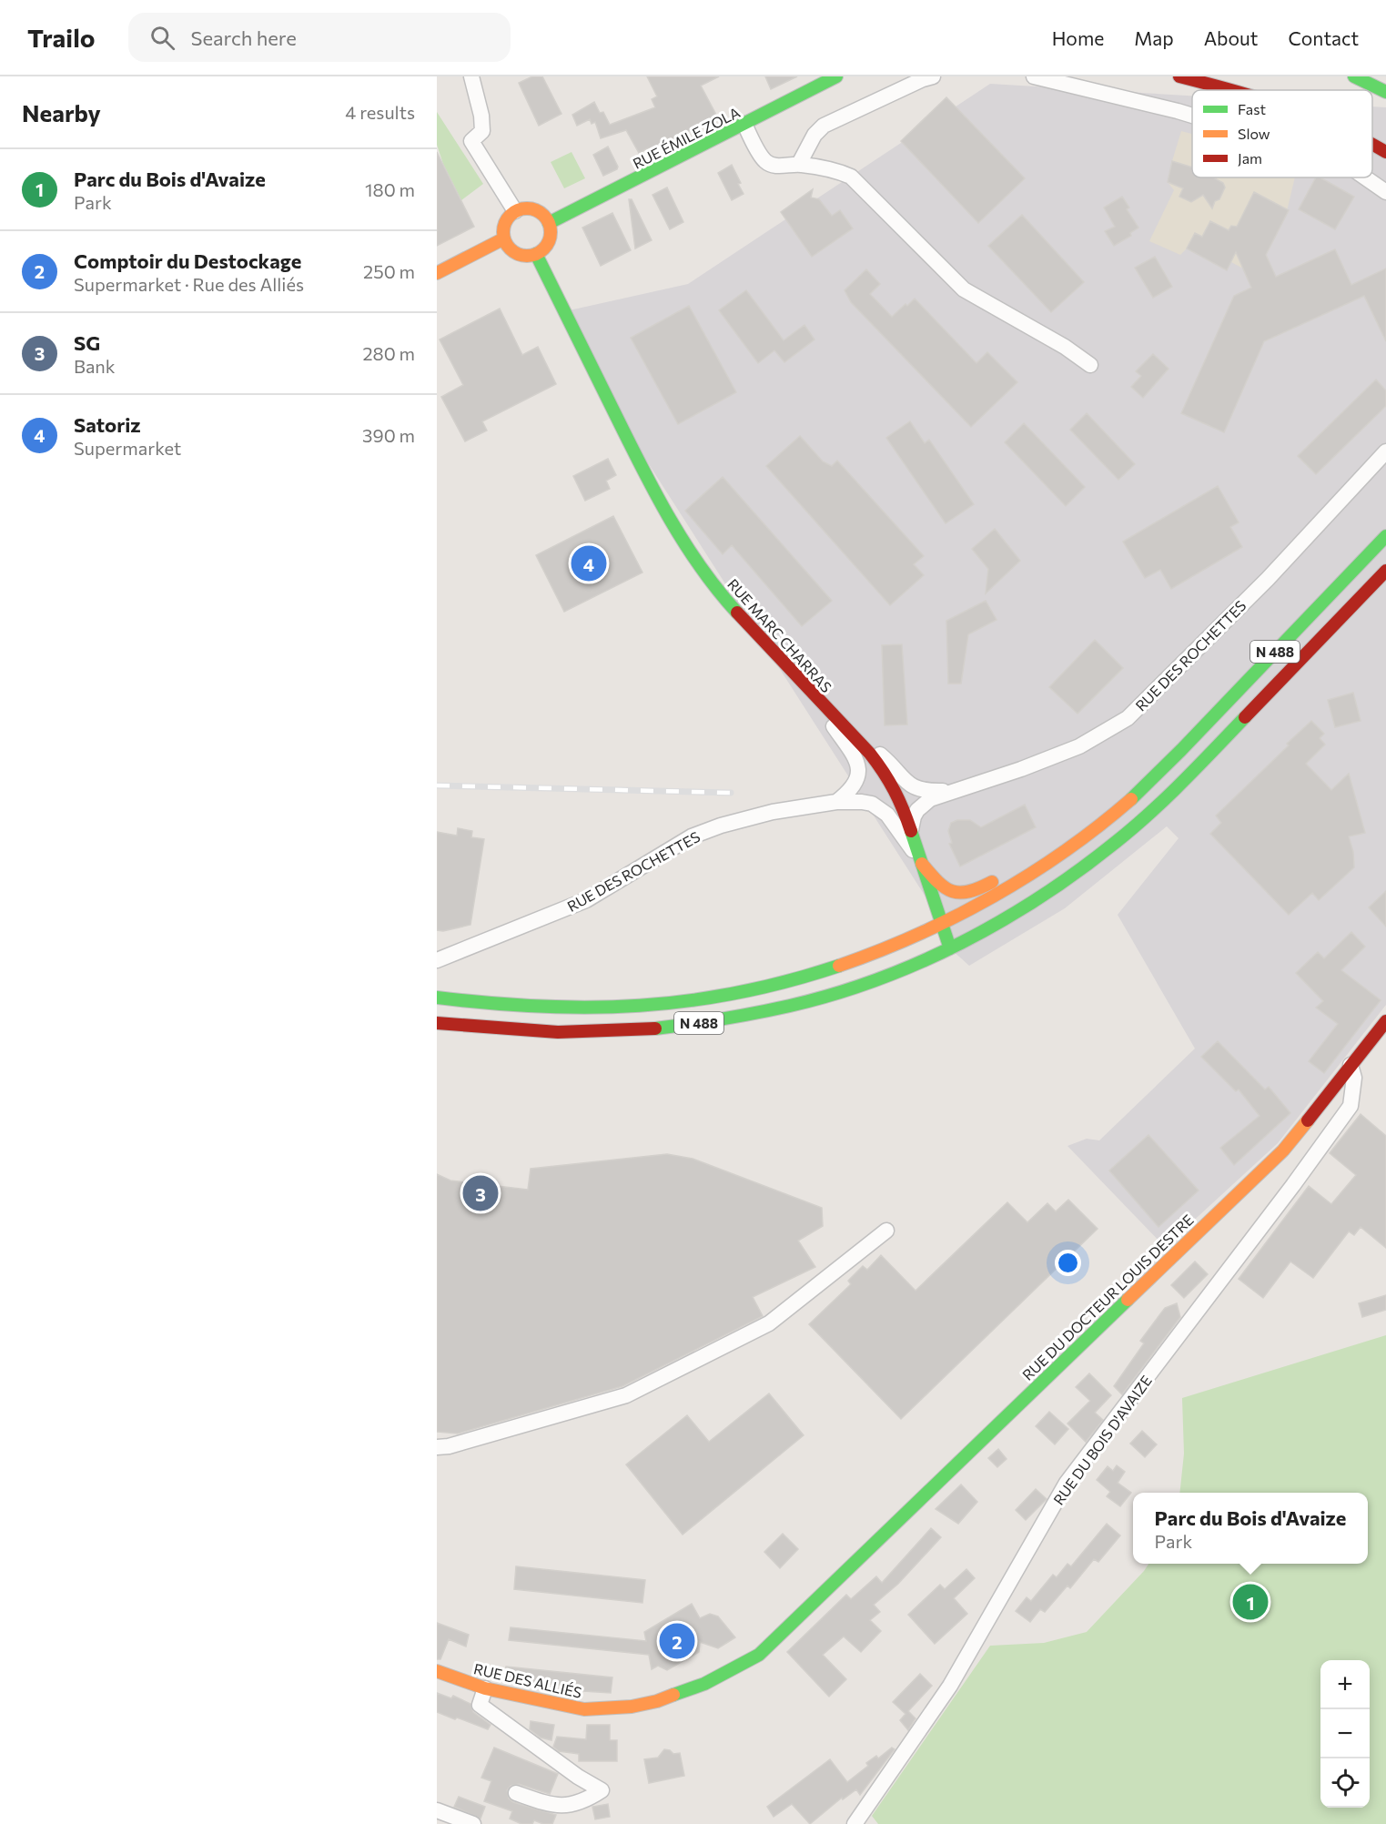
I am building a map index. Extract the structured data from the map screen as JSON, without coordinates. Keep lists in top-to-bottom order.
{
  "streets": {
    "main road": [
      "RUE ÉMILE ZOLA",
      "RUE MARC CHARRAS",
      "N 488",
      "RUE DU DOCTEUR LOUIS DESTRE",
      "RUE DES ALLIÉS"
    ],
    "street": ["RUE DES ROCHETTES", "RUE DU BOIS D'AVAIZE"]
  },
  "crossings": [
    ["RUE ÉMILE ZOLA", "RUE MARC CHARRAS"],
    ["RUE MARC CHARRAS", "N 488"],
    ["RUE MARC CHARRAS", "RUE DES ROCHETTES"],
    ["RUE DU DOCTEUR LOUIS DESTRE", "RUE DU BOIS D'AVAIZE"],
    ["RUE DU DOCTEUR LOUIS DESTRE", "RUE DES ALLIÉS"]
  ],
  "legend": ["Fast", "Slow", "Jam"],
  "page": {
    "header": "Trailo",
    "search": "Search here",
    "nav": [
      "Home",
      "Map",
      "About",
      "Contact"
    ],
    "heading": ["Nearby", "4 results"],
    "list": [
      {
        "mark": "1",
        "name": "Parc du Bois d'Avaize",
        "note": "Park",
        "value": "180 m"
      },
      {
        "mark": "2",
        "name": "Comptoir du Destockage",
        "note": "Supermarket · Rue des Alliés",
        "value": "250 m"
      },
      {
        "mark": "3",
        "name": "SG",
        "note": "Bank",
        "value": "280 m"
      },
      {
        "mark": "4",
        "name": "Satoriz",
        "note": "Supermarket",
        "value": "390 m"
      }
    ],
    "pins": [
      "4",
      "3",
      "1",
      "2"
    ],
    "popup": ["Parc du Bois d'Avaize", "Park"],
    "map_buttons": ["+", "−"]
  }
}
